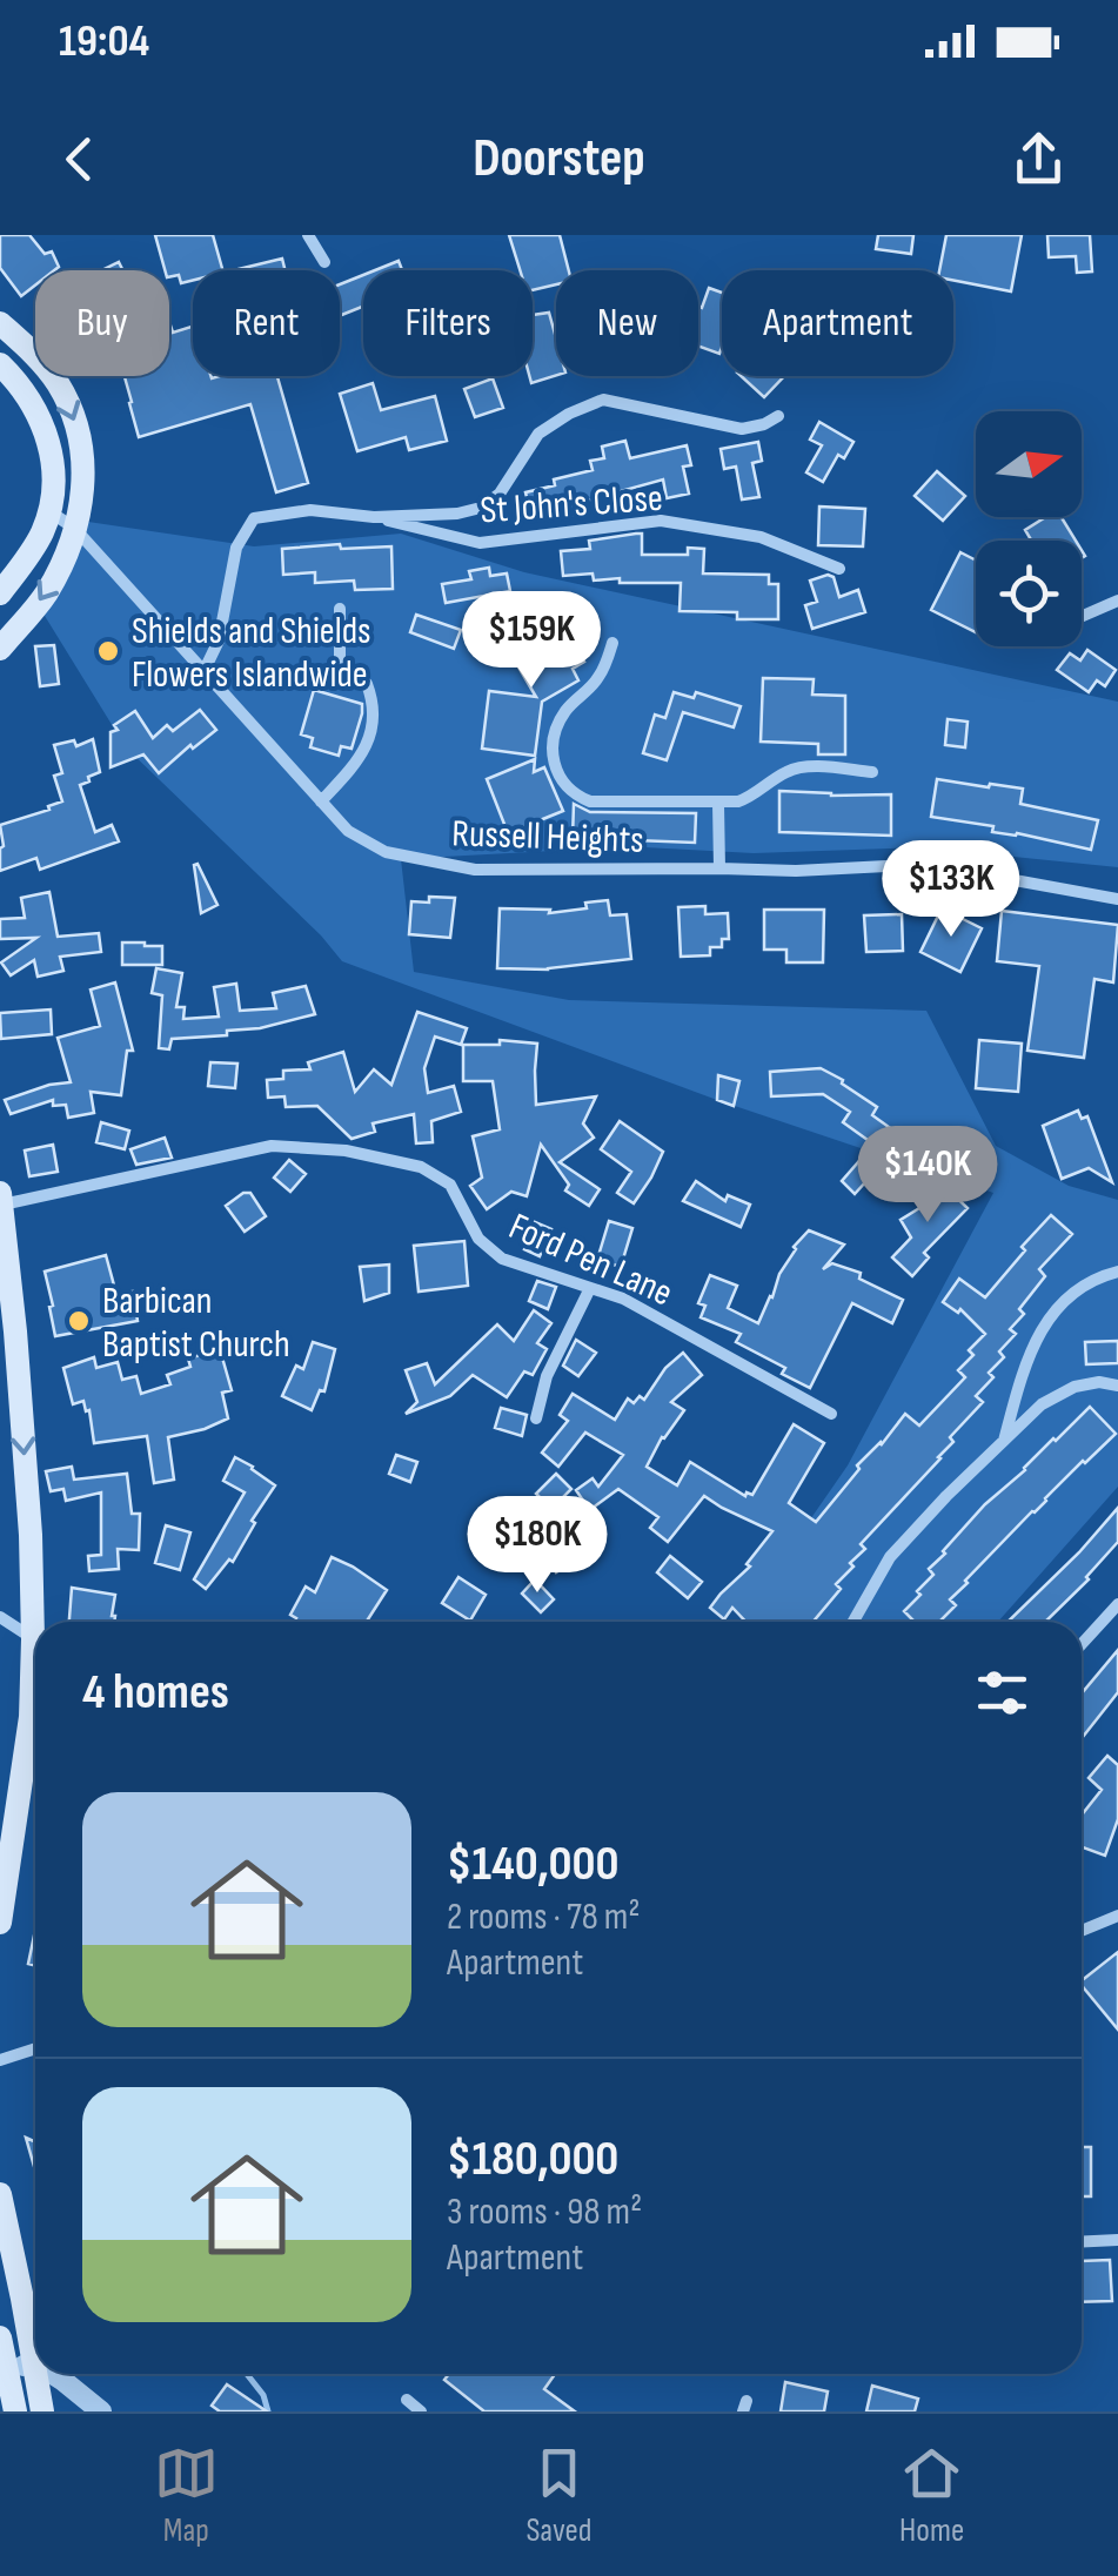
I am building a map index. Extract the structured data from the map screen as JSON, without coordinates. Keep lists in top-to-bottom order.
{
  "streets": {
    "street": ["St John's Close", "Russell Heights", "Ford Pen Lane"]
  },
  "places": ["Shields and Shields Flowers Islandwide", "Barbican Baptist Church"],
  "north": "right",
  "page": {
    "status": "19:04",
    "header": "Doorstep",
    "chip": [
      "Buy",
      "Rent",
      "Filters",
      "New",
      "Apartment"
    ],
    "price": [
      "$159K",
      "$133K",
      "$140K",
      "$180K"
    ],
    "heading": "4 homes",
    "list": [
      {
        "name": "$140,000",
        "note": "2 rooms · 78 m² · Apartment"
      },
      {
        "name": "$180,000",
        "note": "3 rooms · 98 m² · Apartment"
      }
    ],
    "tabs": ["Map", "Saved", "Home"]
  }
}
